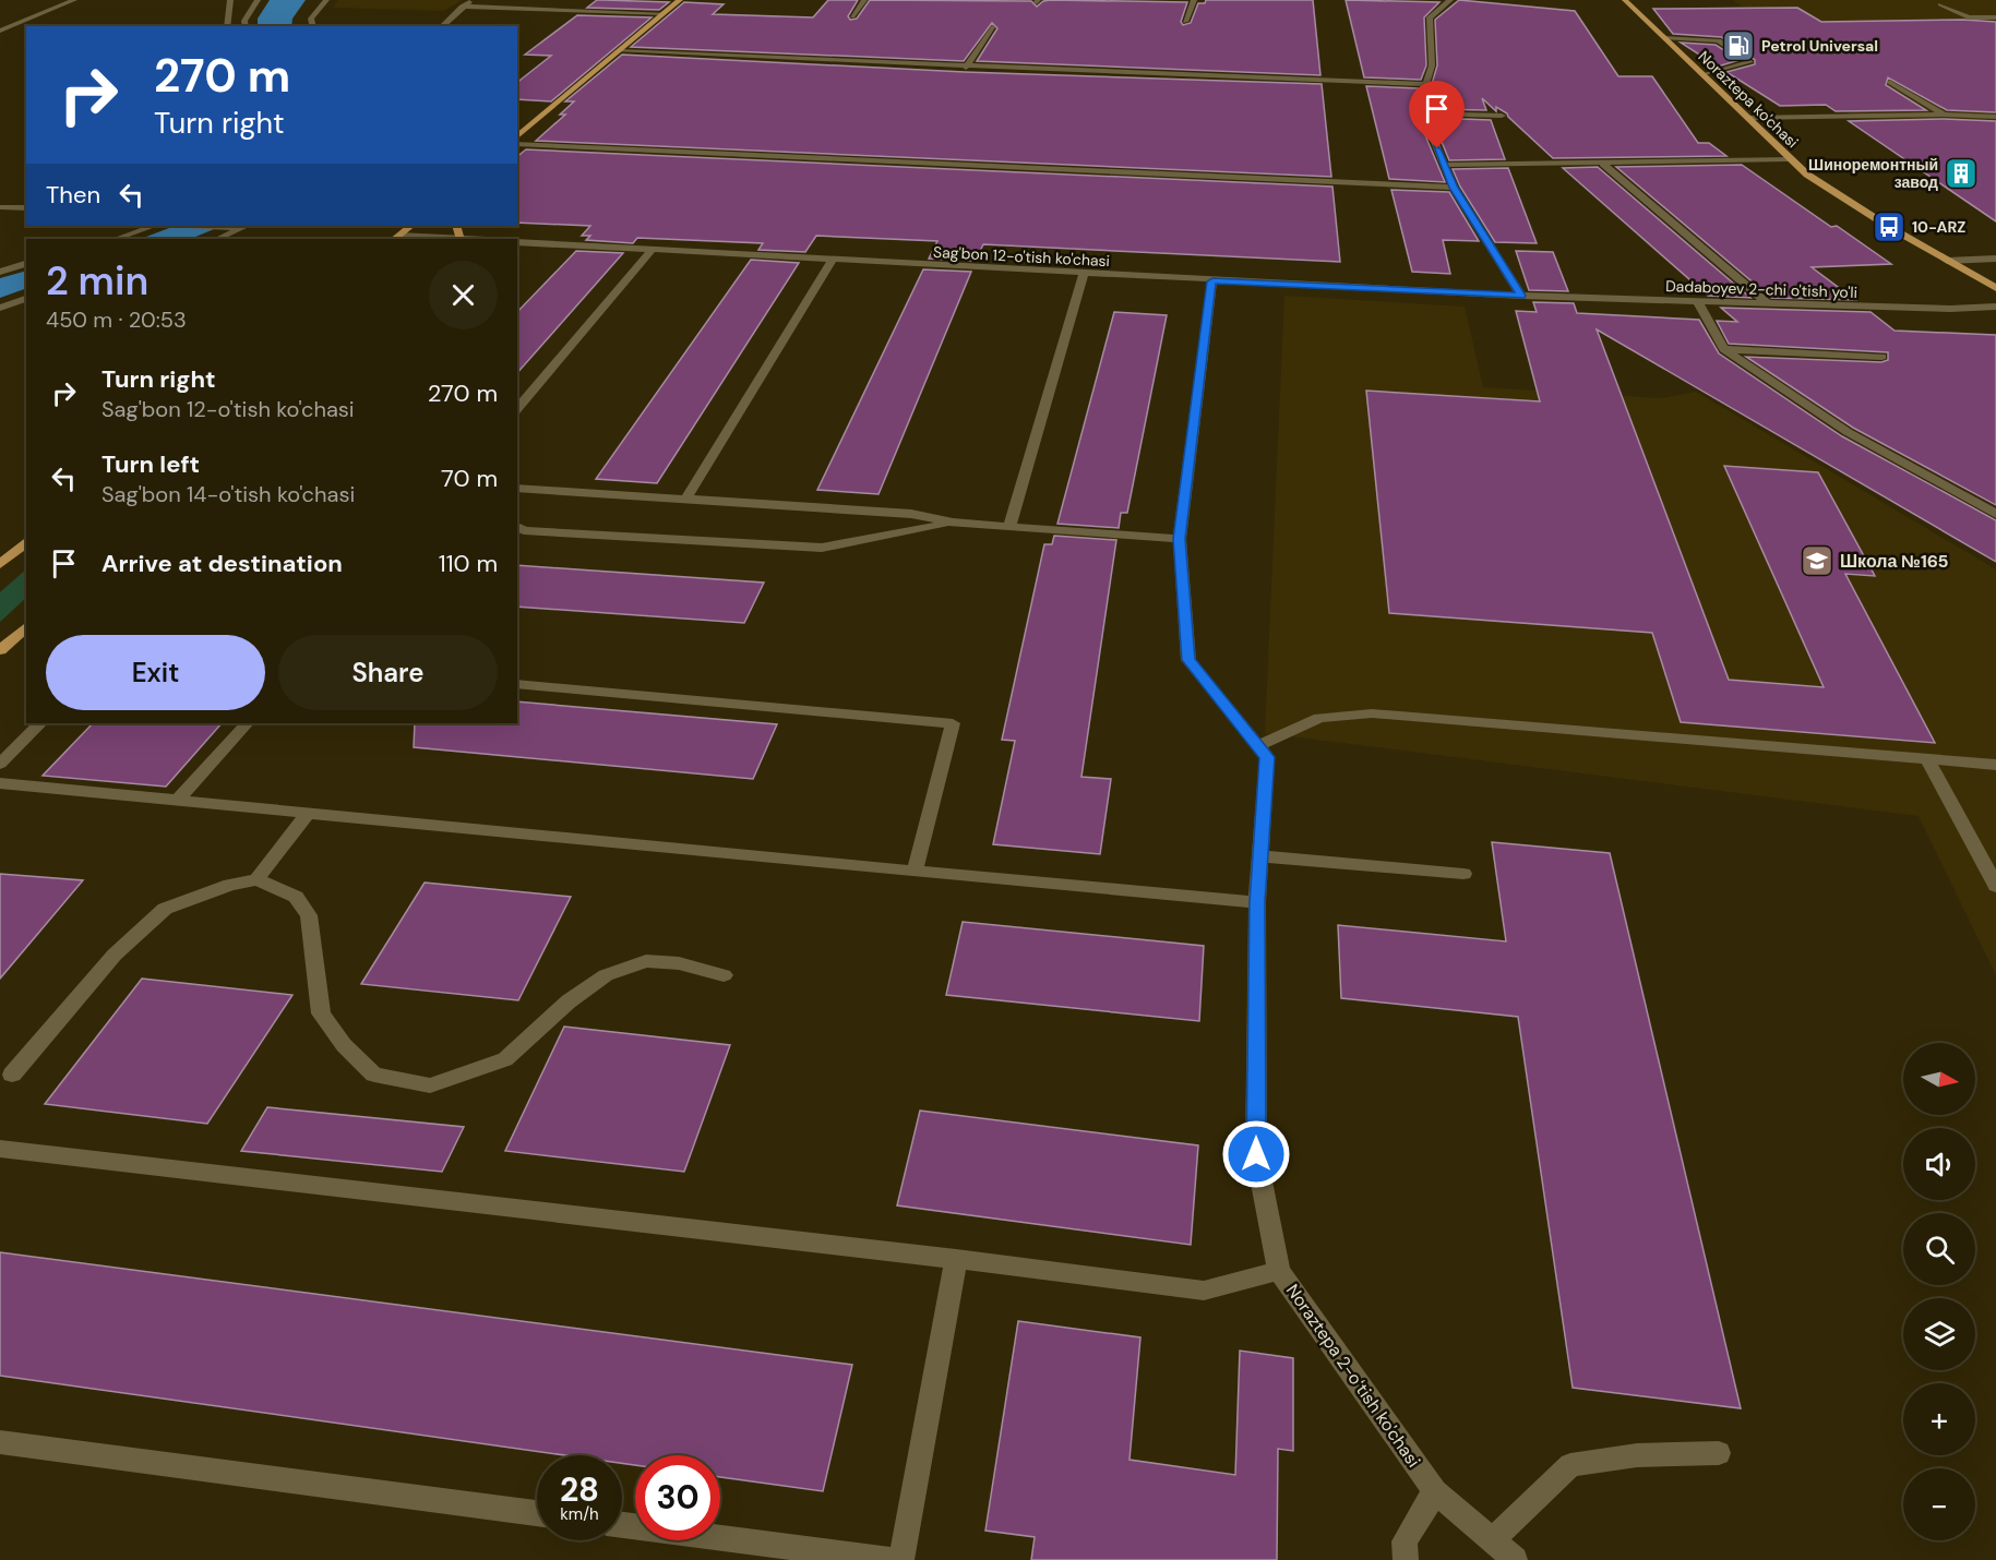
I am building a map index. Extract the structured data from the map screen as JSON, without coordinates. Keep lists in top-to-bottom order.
{
  "streets": {
    "main road": ["Noraztepa ko'chasi"],
    "street": ["Sag'bon 12-o'tish ko'chasi", "Dadaboyev 2-chi o'tish yo'li", "Noraztepa 2-oʻtish ko'chasi"]
  },
  "crossings": [
    ["Sag'bon 12-o'tish ko'chasi", "Dadaboyev 2-chi o'tish yo'li"],
    ["Sag'bon 12-o'tish ko'chasi", "Noraztepa 2-oʻtish ko'chasi"]
  ],
  "places": {
    "fuel station": ["Petrol Universal"],
    "building": ["Шиноремонтный завод"],
    "bus stop": ["10-ARZ"],
    "school or university": ["Школа №165"]
  },
  "north": "right",
  "page": {
    "turn": ["270 m", "Turn right"],
    "then": "Then",
    "heading": ["2 min", "450 m · 20:53"],
    "list": [
      {
        "name": "Turn right",
        "note": "Sag'bon 12-o'tish ko'chasi",
        "value": "270 m"
      },
      {
        "name": "Turn left",
        "note": "Sag'bon 14-o'tish ko'chasi",
        "value": "70 m"
      },
      {
        "name": "Arrive at destination",
        "value": "110 m"
      }
    ],
    "buttons": ["Exit", "Share"],
    "map_buttons": ["+", "−"],
    "speed": "28 km/h",
    "limit": "30"
  }
}
